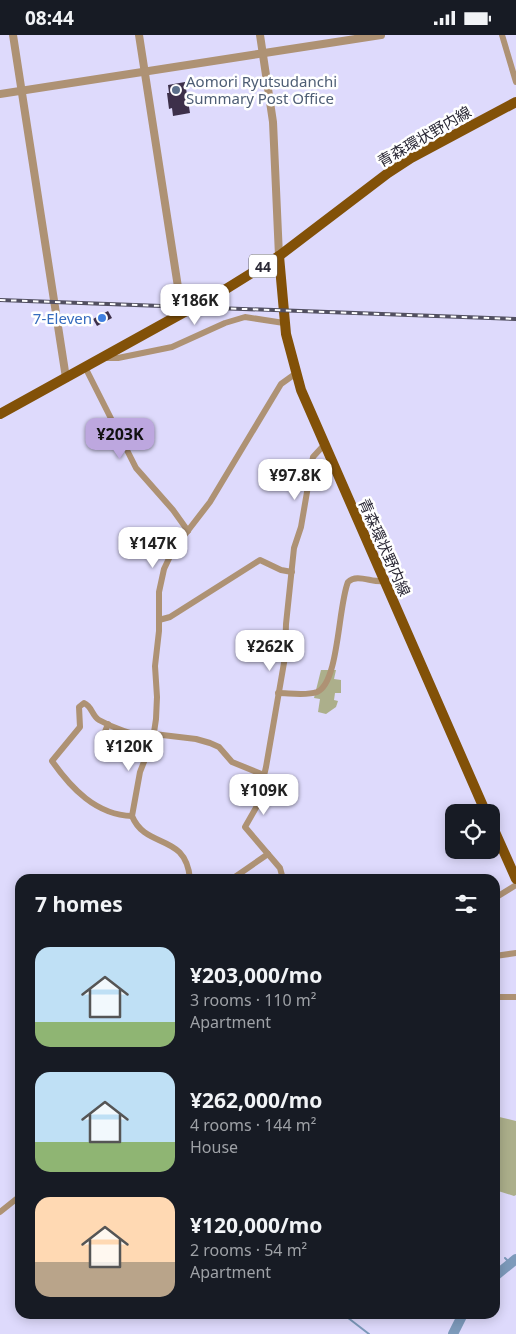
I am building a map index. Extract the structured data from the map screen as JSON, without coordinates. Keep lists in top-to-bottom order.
{
  "streets": {
    "main road": ["青森環状野内線", "44"]
  },
  "places": ["Aomori Ryutsudanchi Summary Post Office", "7-Eleven"],
  "page": {
    "status": "08:44",
    "price": [
      "¥186K",
      "¥203K",
      "¥97.8K",
      "¥147K",
      "¥262K",
      "¥120K",
      "¥109K"
    ],
    "heading": "7 homes",
    "list": [
      {
        "name": "¥203,000/mo",
        "note": "3 rooms · 110 m² · Apartment"
      },
      {
        "name": "¥262,000/mo",
        "note": "4 rooms · 144 m² · House"
      },
      {
        "name": "¥120,000/mo",
        "note": "2 rooms · 54 m² · Apartment"
      }
    ]
  }
}
